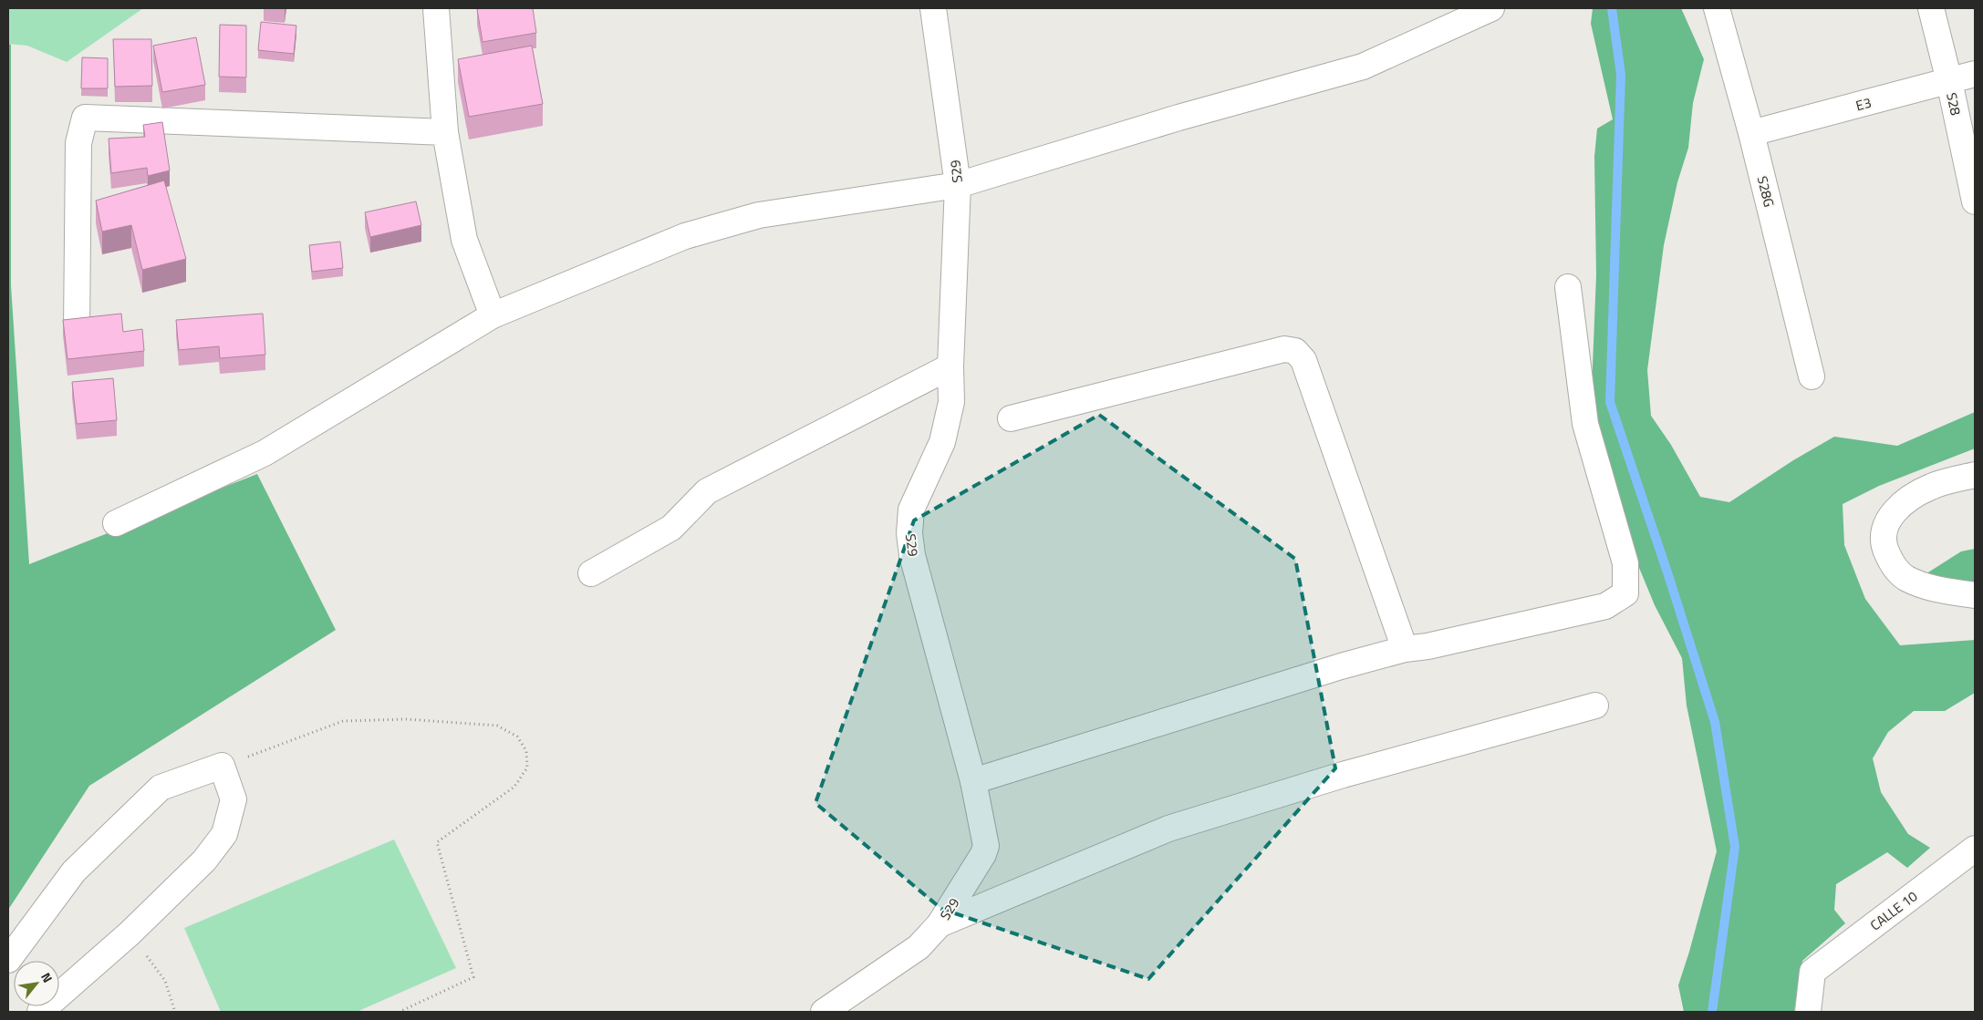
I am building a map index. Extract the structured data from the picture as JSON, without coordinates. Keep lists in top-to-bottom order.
{
  "streets": {
    "street": [
      "E3",
      "S28",
      "S29",
      "S28G",
      "CALLE 10"
    ]
  },
  "crossings": [
    ["E3", "S28"],
    ["E3", "S28G"]
  ],
  "north": "top right"
}
